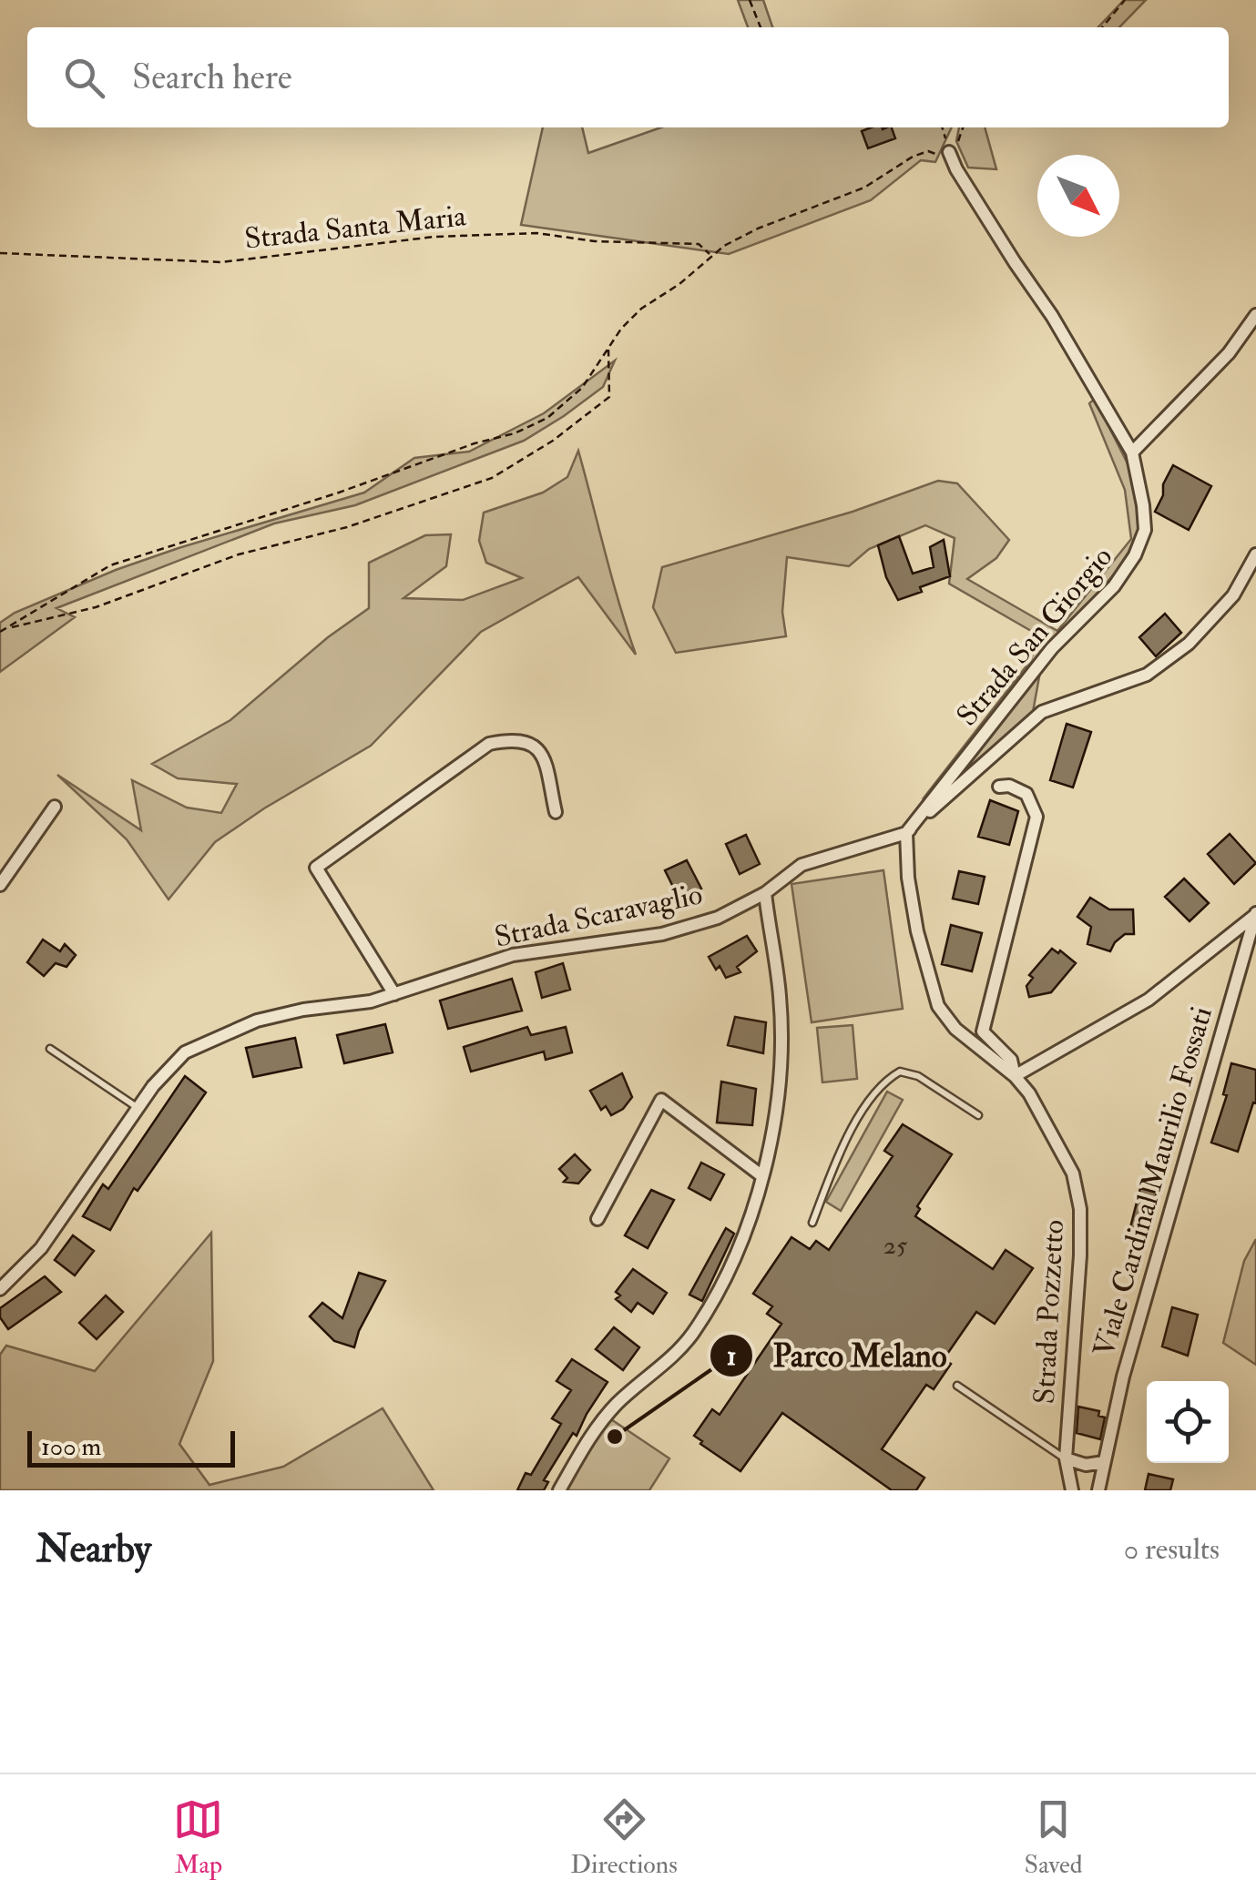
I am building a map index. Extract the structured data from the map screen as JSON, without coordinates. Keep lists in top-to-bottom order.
{
  "streets": {
    "street": [
      "Strada San Giorgio",
      "Strada Scaravaglio",
      "Viale Cardinal Maurilio Fossati",
      "Strada Pozzetto"
    ],
    "path": ["Strada Santa Maria"]
  },
  "crossings": [
    ["Strada San Giorgio", "Strada Scaravaglio"],
    ["Strada San Giorgio", "Strada Pozzetto"],
    ["Strada Scaravaglio", "Strada Pozzetto"]
  ],
  "places": ["Parco Melano"],
  "house_numbers": ["25"],
  "scale_bar": "100 m",
  "north": "bottom right",
  "page": {
    "search": "Search here",
    "scale": "100 m",
    "heading": ["Nearby", "0 results"],
    "nav": ["Map", "Directions", "Saved"]
  }
}
